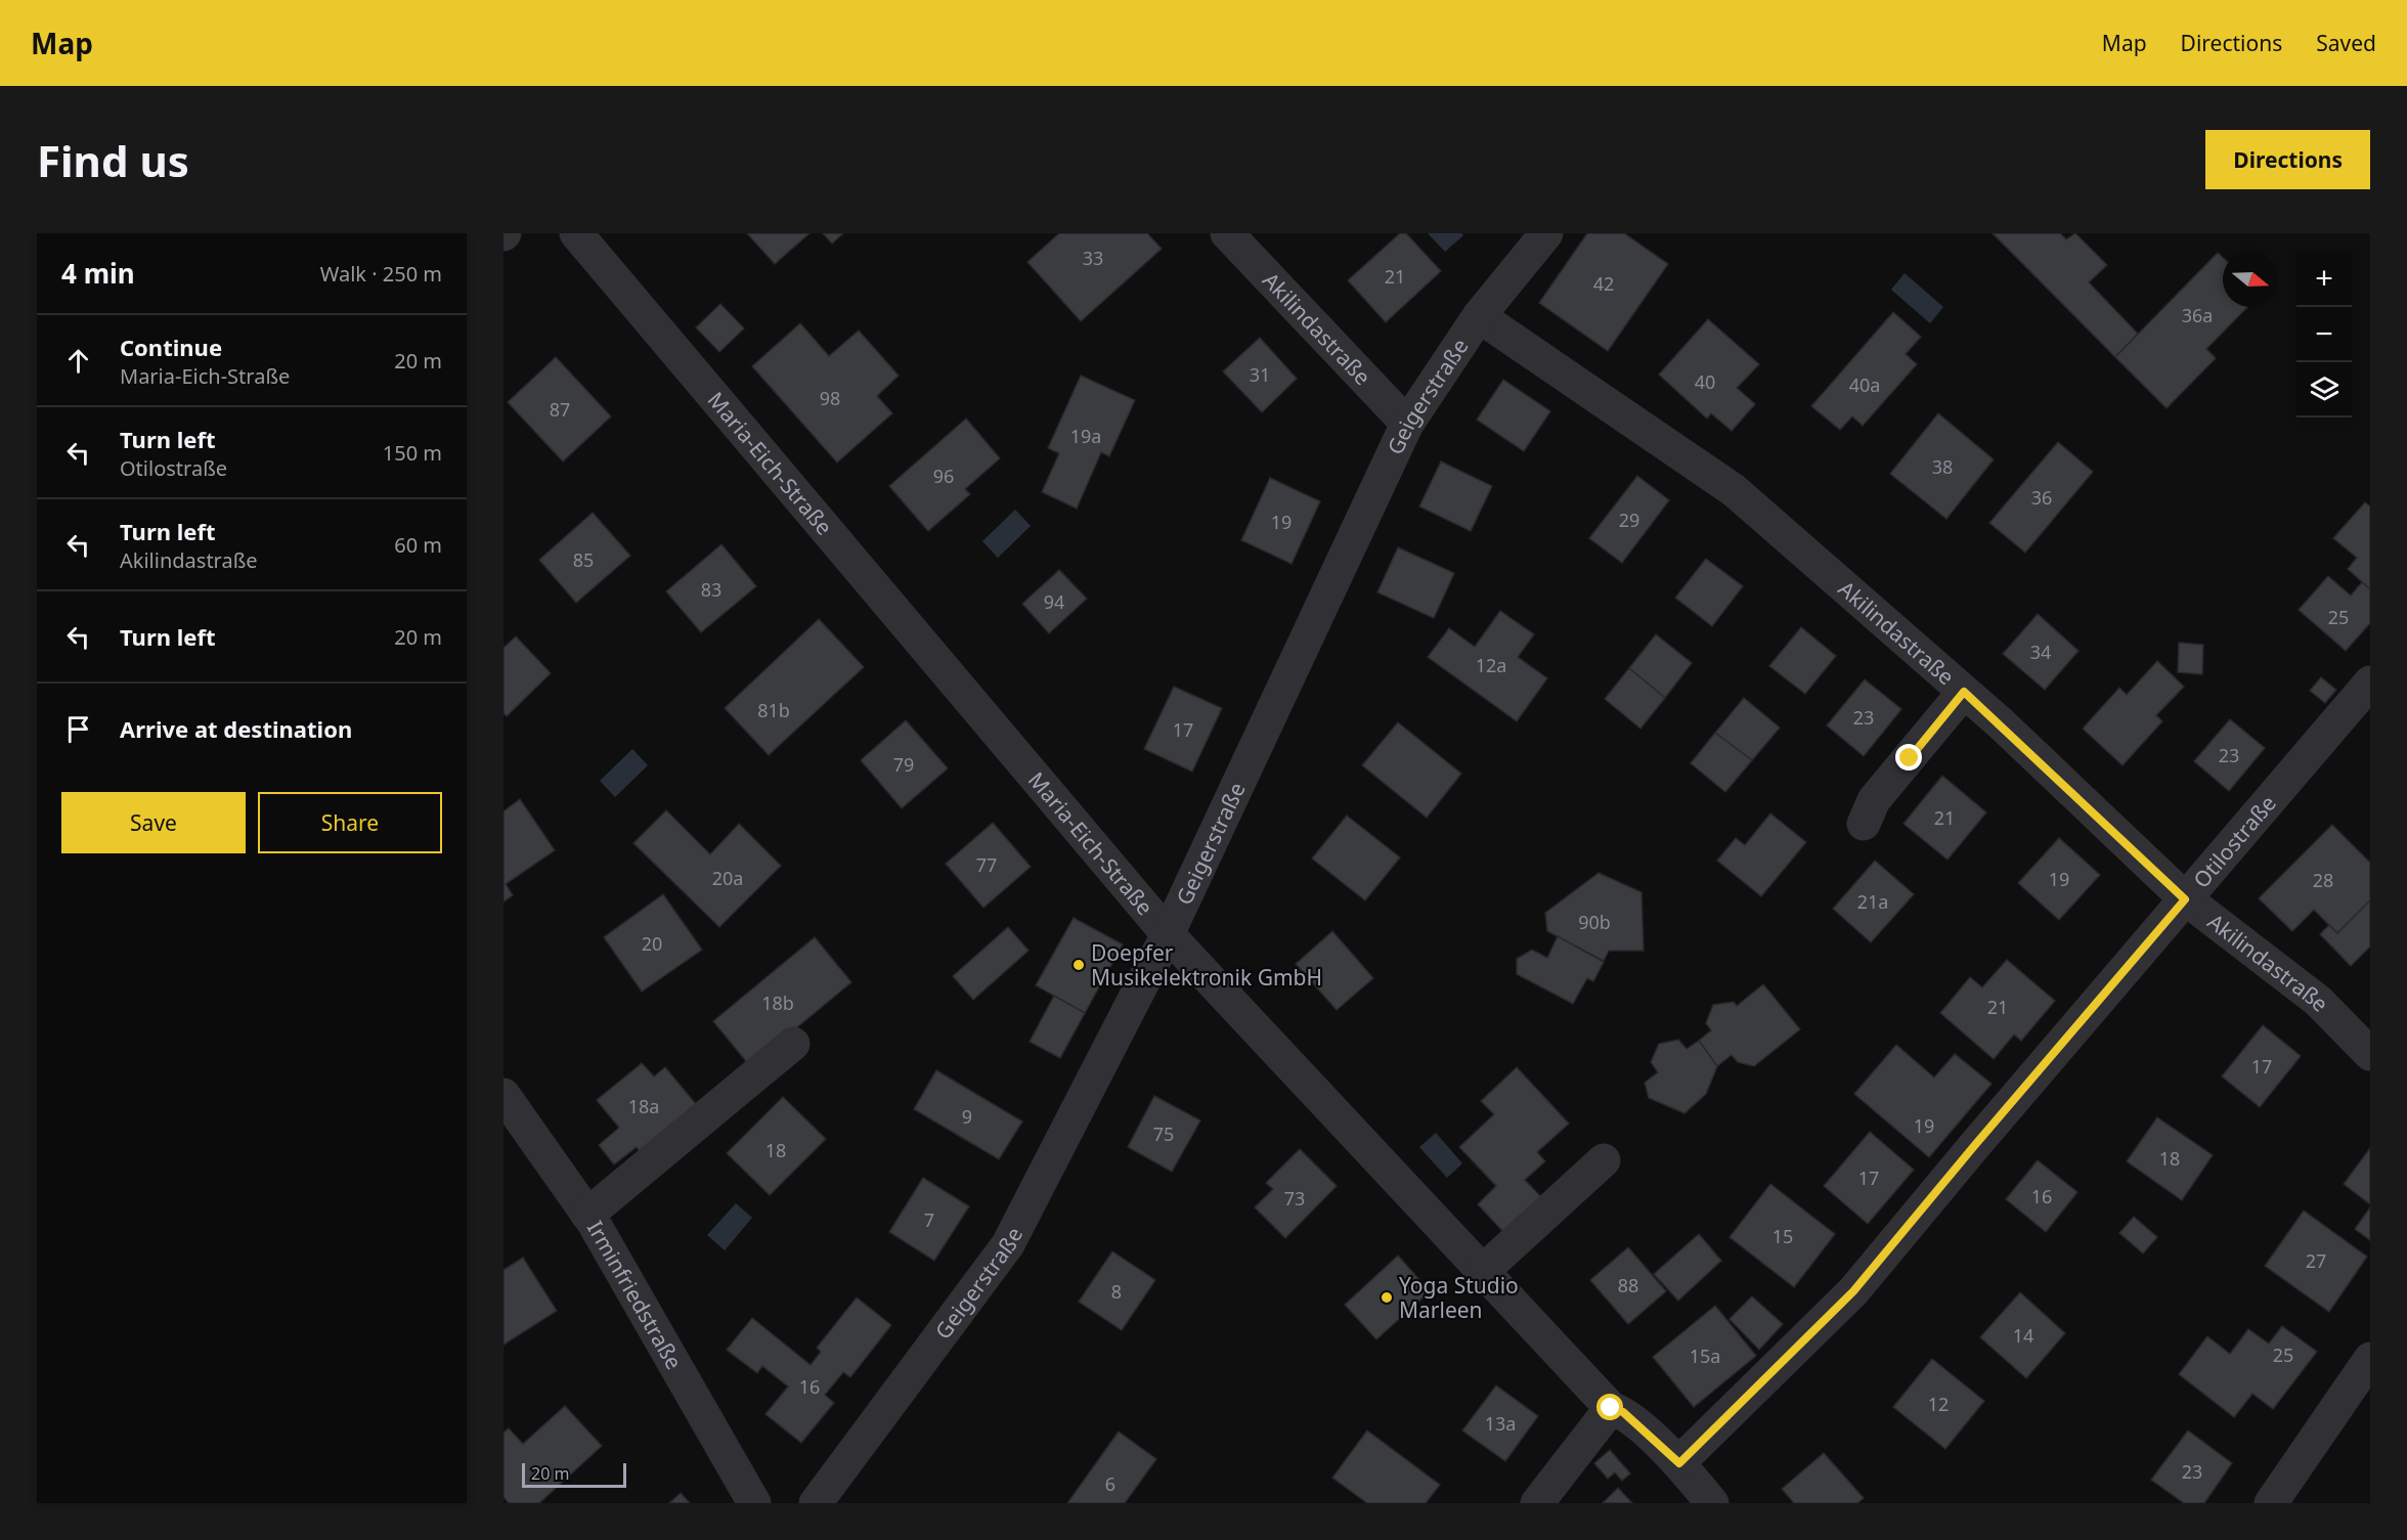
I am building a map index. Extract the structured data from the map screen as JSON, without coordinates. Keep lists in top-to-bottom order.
{
  "streets": {
    "street": [
      "Akilindastraße",
      "Geigerstraße",
      "Maria-Eich-Straße",
      "Otilostraße",
      "Irminfriedstraße"
    ]
  },
  "crossings": [
    ["Akilindastraße", "Geigerstraße"],
    ["Akilindastraße", "Otilostraße"],
    ["Geigerstraße", "Maria-Eich-Straße"],
    ["Maria-Eich-Straße", "Otilostraße"]
  ],
  "places": ["Doepfer Musikelektronik GmbH", "Yoga Studio Marleen"],
  "house_numbers": [
    "33",
    "21",
    "42",
    "36a",
    "31",
    "40",
    "40a",
    "98",
    "87",
    "19a",
    "38",
    "96",
    "36",
    "29",
    "19",
    "85",
    "83",
    "94",
    "25",
    "34",
    "12a",
    "81b",
    "23",
    "17",
    "23",
    "79",
    "21",
    "77",
    "20a",
    "19",
    "28",
    "21a",
    "90b",
    "20",
    "18b",
    "21",
    "17",
    "18a",
    "9",
    "19",
    "75",
    "18",
    "18",
    "17",
    "16",
    "73",
    "7",
    "15",
    "27",
    "88",
    "8",
    "14",
    "25",
    "15a",
    "16",
    "12",
    "13a",
    "23",
    "6"
  ],
  "scale_bar": "20 m",
  "north": "right",
  "page": {
    "header": "Map",
    "nav": ["Map", "Directions", "Saved"],
    "buttons": [
      "Directions",
      ["Save", "Share"]
    ],
    "title": "Find us",
    "heading": ["4 min", "Walk · 250 m"],
    "map_buttons": ["+", "−"],
    "list": [
      ["Continue", "Maria-Eich-Straße", "20 m"],
      ["Turn left", "Otilostraße", "150 m"],
      ["Turn left", "Akilindastraße", "60 m"],
      ["Turn left", "20 m"],
      "Arrive at destination"
    ],
    "scale": "20 m"
  }
}
